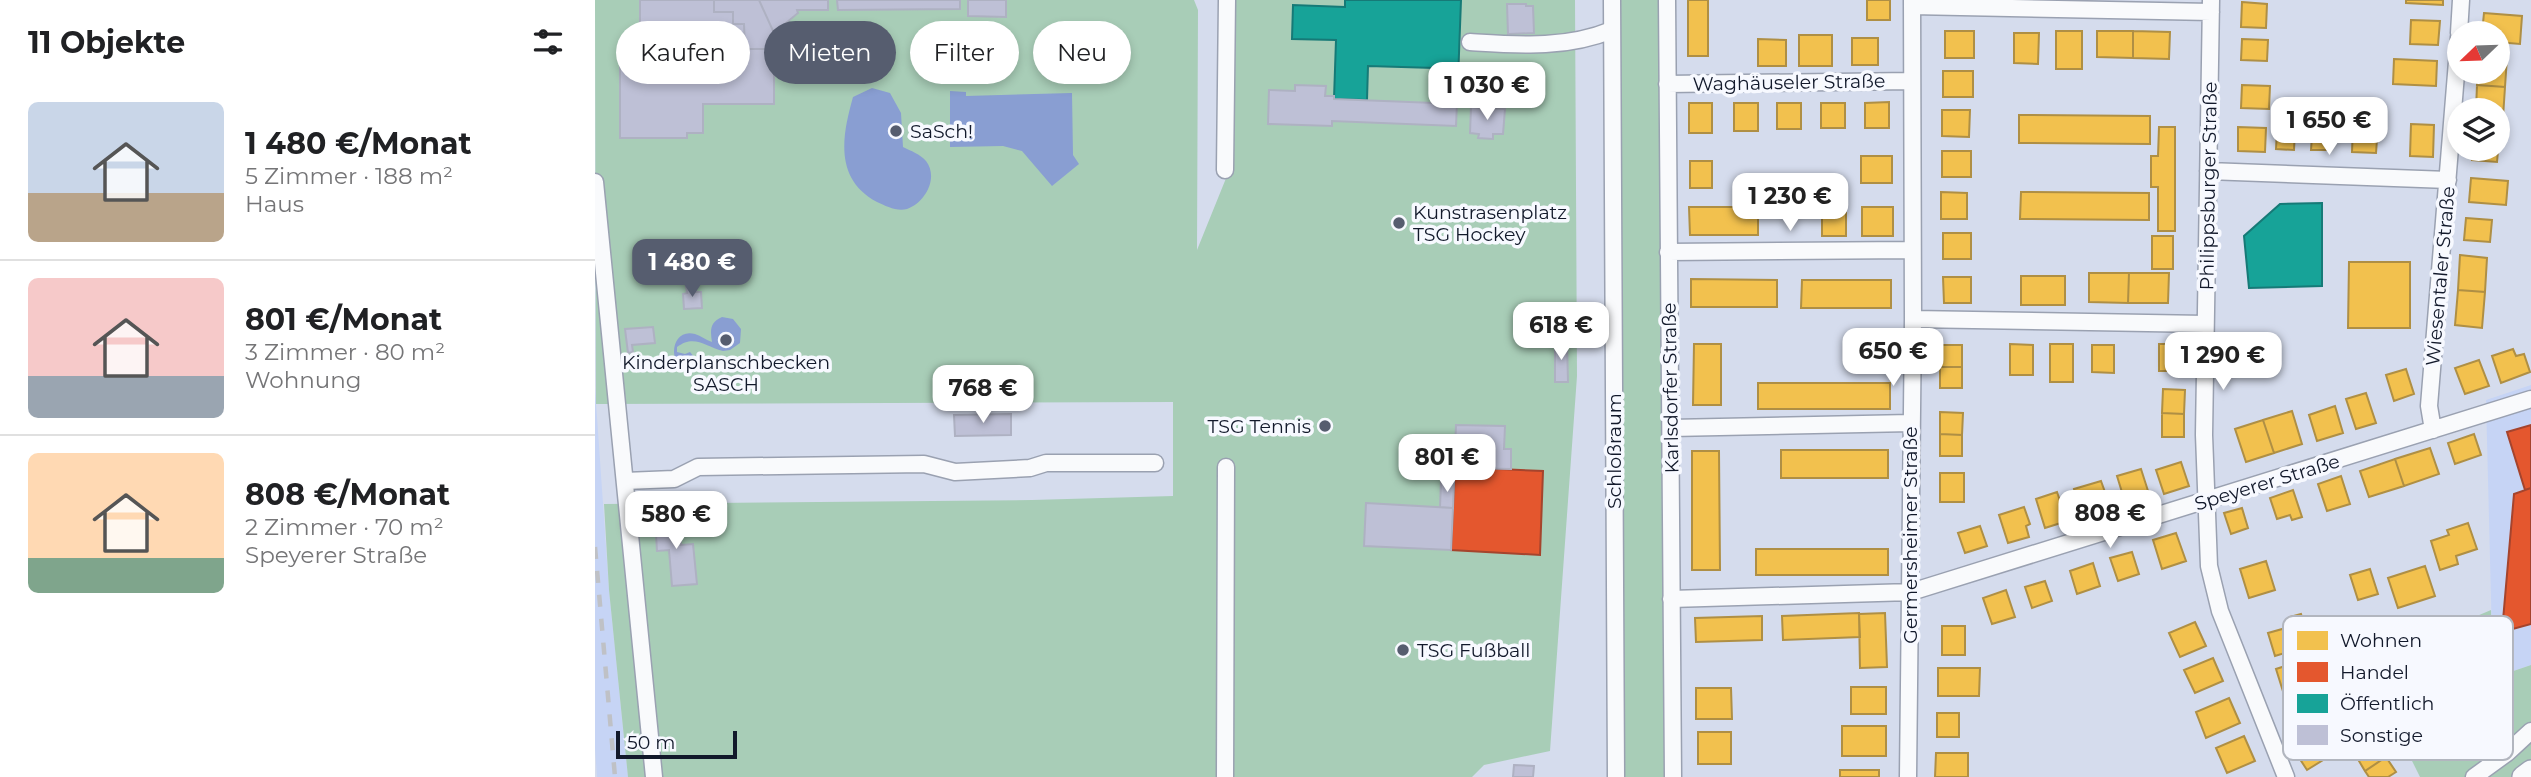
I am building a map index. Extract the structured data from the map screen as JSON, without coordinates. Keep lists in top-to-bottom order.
{
  "streets": {
    "street": [
      "Waghäuseler Straße",
      "Philippsburger Straße",
      "Wiesentaler Straße",
      "Karlsdorfer Straße",
      "Schloßraum",
      "Speyerer Straße",
      "Germersheimer Straße"
    ]
  },
  "crossings": [
    ["Waghäuseler Straße", "Karlsdorfer Straße"],
    ["Waghäuseler Straße", "Germersheimer Straße"],
    ["Philippsburger Straße", "Speyerer Straße"],
    ["Wiesentaler Straße", "Speyerer Straße"],
    ["Karlsdorfer Straße", "Speyerer Straße"],
    ["Speyerer Straße", "Germersheimer Straße"]
  ],
  "places": [
    "SaSch!",
    "Kunstrasenplatz TSG Hockey",
    "Kinderplanschbecken SASCH",
    "TSG Tennis",
    "TSG Fußball"
  ],
  "legend": [
    "Wohnen",
    "Handel",
    "Öffentlich",
    "Sonstige"
  ],
  "scale_bar": "50 m",
  "north": "bottom left",
  "page": {
    "heading": "11 Objekte",
    "chip": [
      "Kaufen",
      "Mieten",
      "Filter",
      "Neu"
    ],
    "price": [
      "1 030 €",
      "1 650 €",
      "1 230 €",
      "1 480 €",
      "618 €",
      "650 €",
      "1 290 €",
      "768 €",
      "801 €",
      "808 €",
      "580 €"
    ],
    "list": [
      {
        "name": "1 480 €/Monat",
        "note": "5 Zimmer · 188 m² · Haus"
      },
      {
        "name": "801 €/Monat",
        "note": "3 Zimmer · 80 m² · Wohnung"
      },
      {
        "name": "808 €/Monat",
        "note": "2 Zimmer · 70 m² · Speyerer Straße"
      }
    ],
    "scale": "50 m"
  }
}
